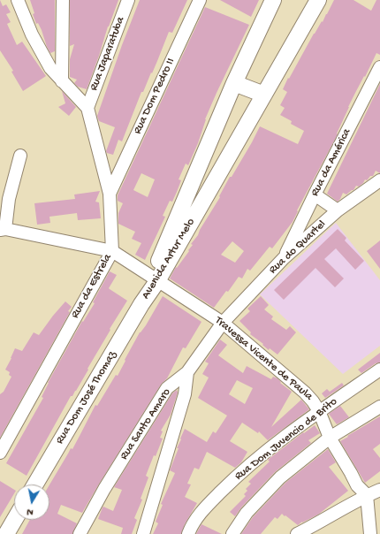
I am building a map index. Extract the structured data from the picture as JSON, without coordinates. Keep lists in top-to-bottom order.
{
  "streets": {
    "main road": ["Avenida Artur Melo", "Rua Dom José Thomaz"],
    "street": [
      "Rua Japaratuba",
      "Rua Dom Pedro II",
      "Rua da América",
      "Rua do Quartel",
      "Rua da Estrela",
      "Travessa Vicente de Paula",
      "Rua Santo Amaro",
      "Rua Dom Juvencio de Brito"
    ]
  },
  "crossings": [
    ["Rua Japaratuba", "Rua da Estrela"],
    ["Rua Dom Pedro II", "Rua da Estrela"],
    ["Rua da América", "Rua do Quartel"],
    ["Rua do Quartel", "Travessa Vicente de Paula"],
    ["Rua do Quartel", "Rua Santo Amaro"],
    ["Avenida Artur Melo", "Travessa Vicente de Paula"],
    ["Avenida Artur Melo", "Rua Dom José Thomaz"],
    ["Rua da Estrela", "Travessa Vicente de Paula"],
    ["Travessa Vicente de Paula", "Rua Santo Amaro"],
    ["Travessa Vicente de Paula", "Rua Dom Juvencio de Brito"]
  ],
  "north": "bottom"
}
